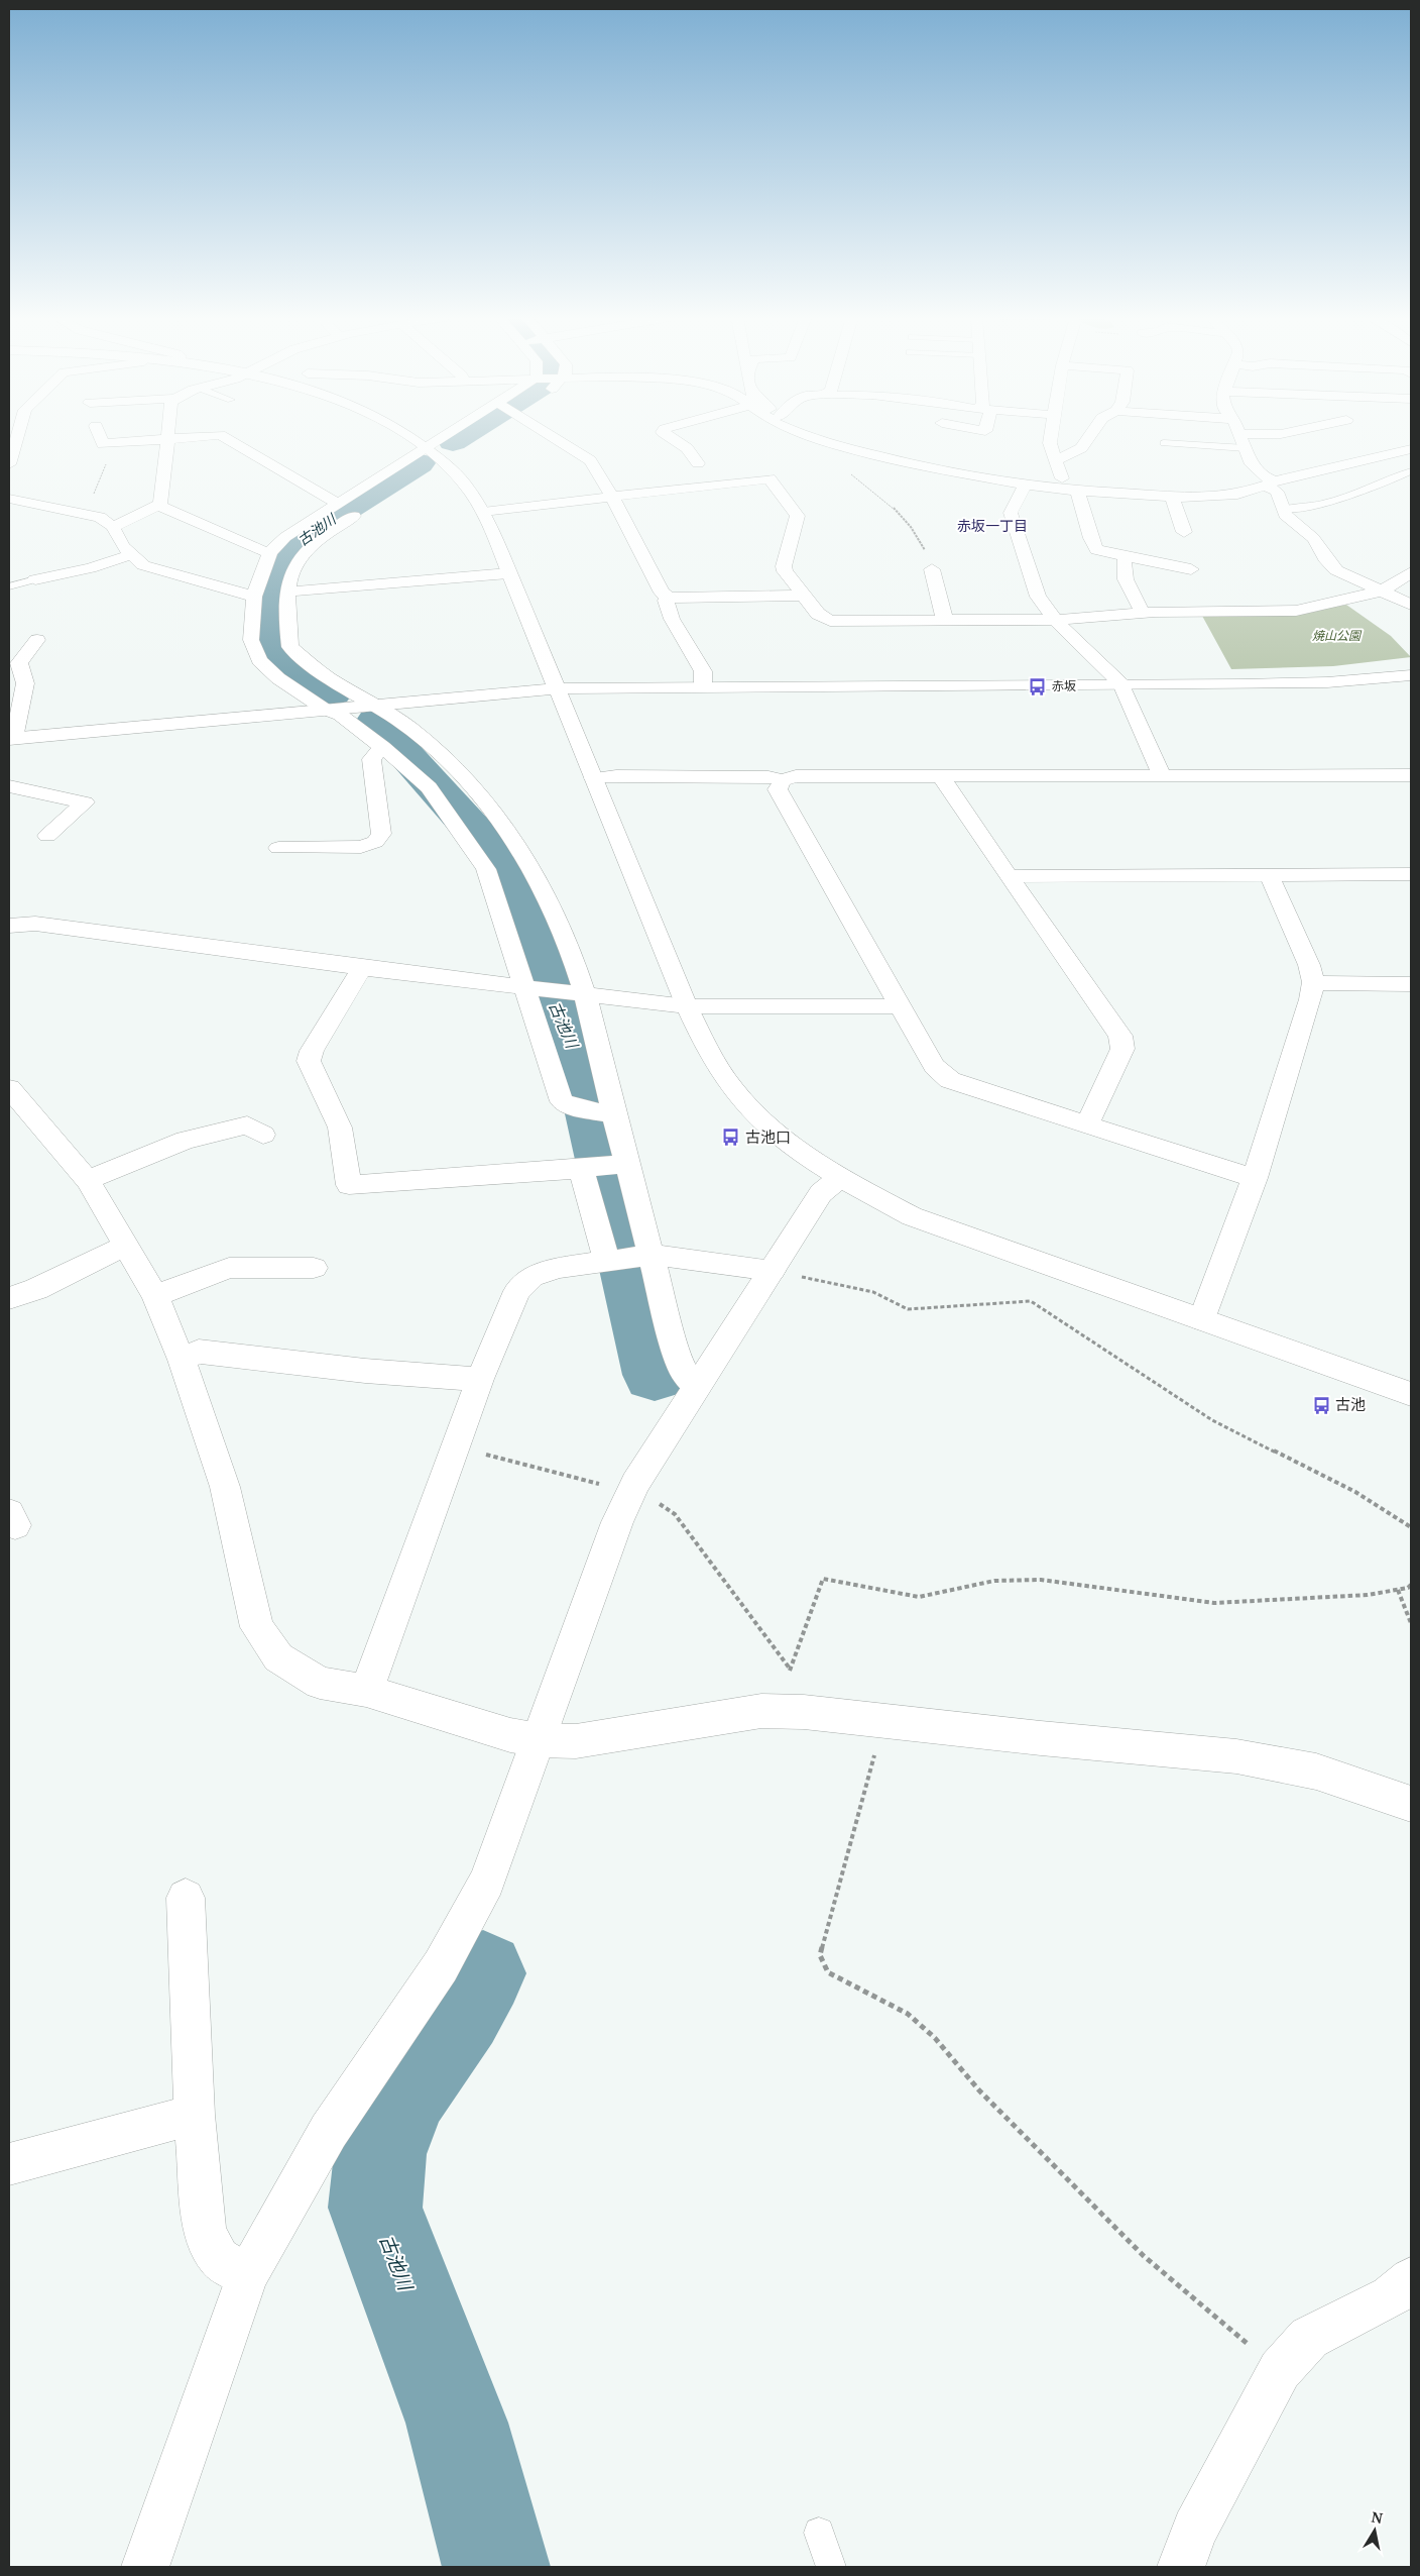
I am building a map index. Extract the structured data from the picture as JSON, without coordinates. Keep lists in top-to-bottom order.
{
  "districts": ["赤坂一丁目"],
  "water": ["古池川"],
  "parks": ["焼山公園"],
  "places": {
    "bus stop": ["赤坂", "古池口", "古池"]
  },
  "north": "top"
}
